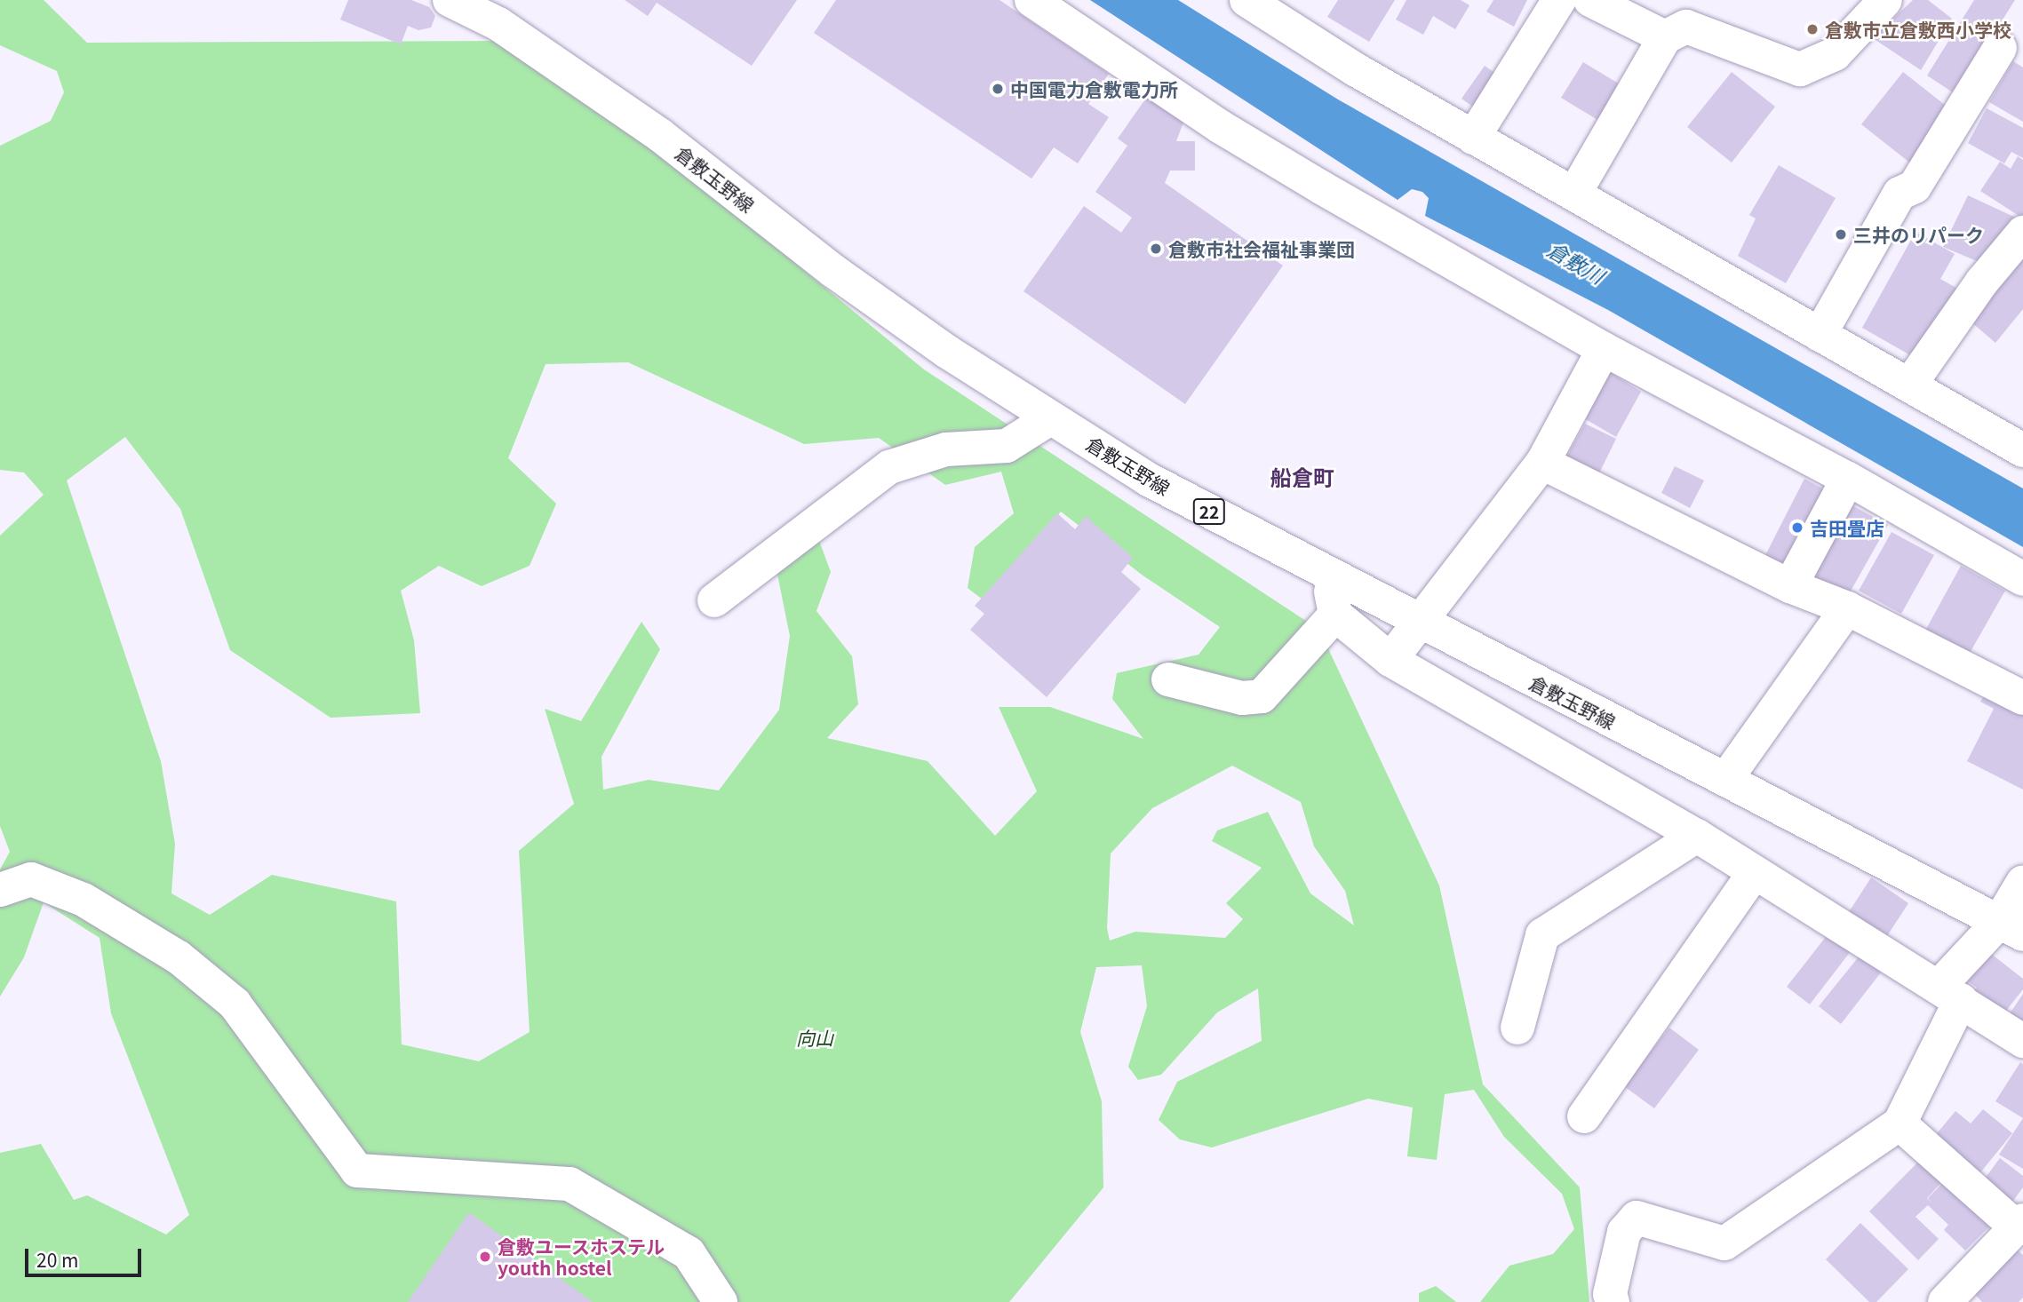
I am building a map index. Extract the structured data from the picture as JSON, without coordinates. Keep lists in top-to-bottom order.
{
  "streets": {
    "street": ["倉敷玉野線", "22"]
  },
  "districts": ["船倉町"],
  "water": ["倉敷川"],
  "parks": ["向山"],
  "places": [
    "倉敷市立倉敷西小学校",
    "中国電力倉敷電力所",
    "三井のリパーク",
    "倉敷市社会福祉事業団",
    "吉田畳店",
    "倉敷ユースホステル youth hostel"
  ],
  "scale_bar": "20 m"
}
